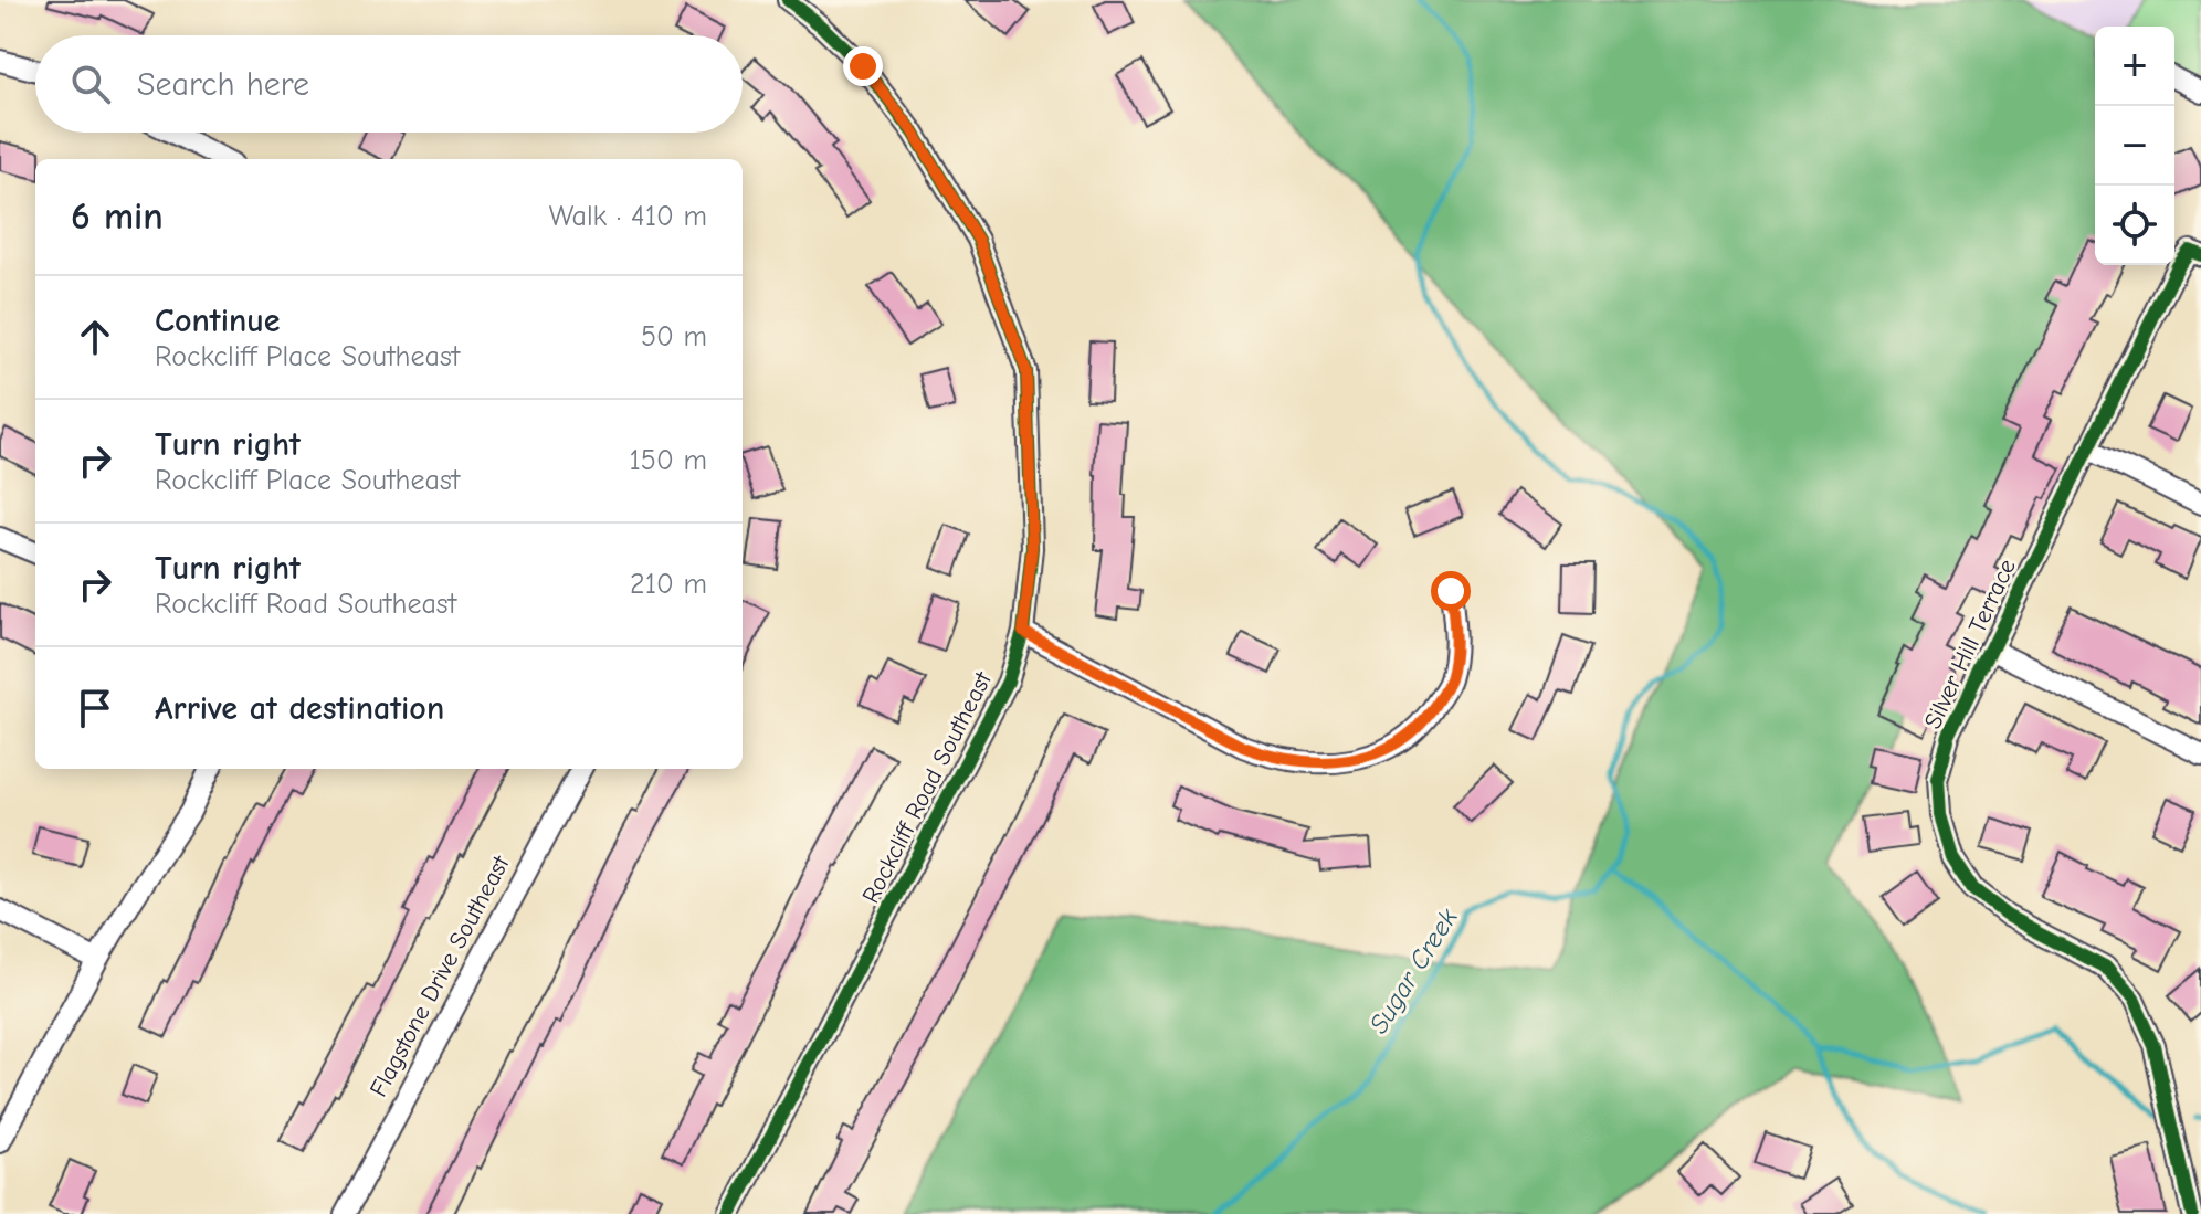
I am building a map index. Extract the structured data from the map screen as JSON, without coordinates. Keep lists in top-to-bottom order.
{
  "streets": {
    "street": ["Silver Hill Terrace", "Rockcliff Road Southeast", "Flagstone Drive Southeast"]
  },
  "water": ["Sugar Creek"],
  "page": {
    "map_buttons": ["+", "−"],
    "search": "Search here",
    "heading": ["6 min", "Walk · 410 m"],
    "list": [
      ["Continue", "Rockcliff Place Southeast", "50 m"],
      ["Turn right", "Rockcliff Place Southeast", "150 m"],
      ["Turn right", "Rockcliff Road Southeast", "210 m"],
      "Arrive at destination"
    ]
  }
}
